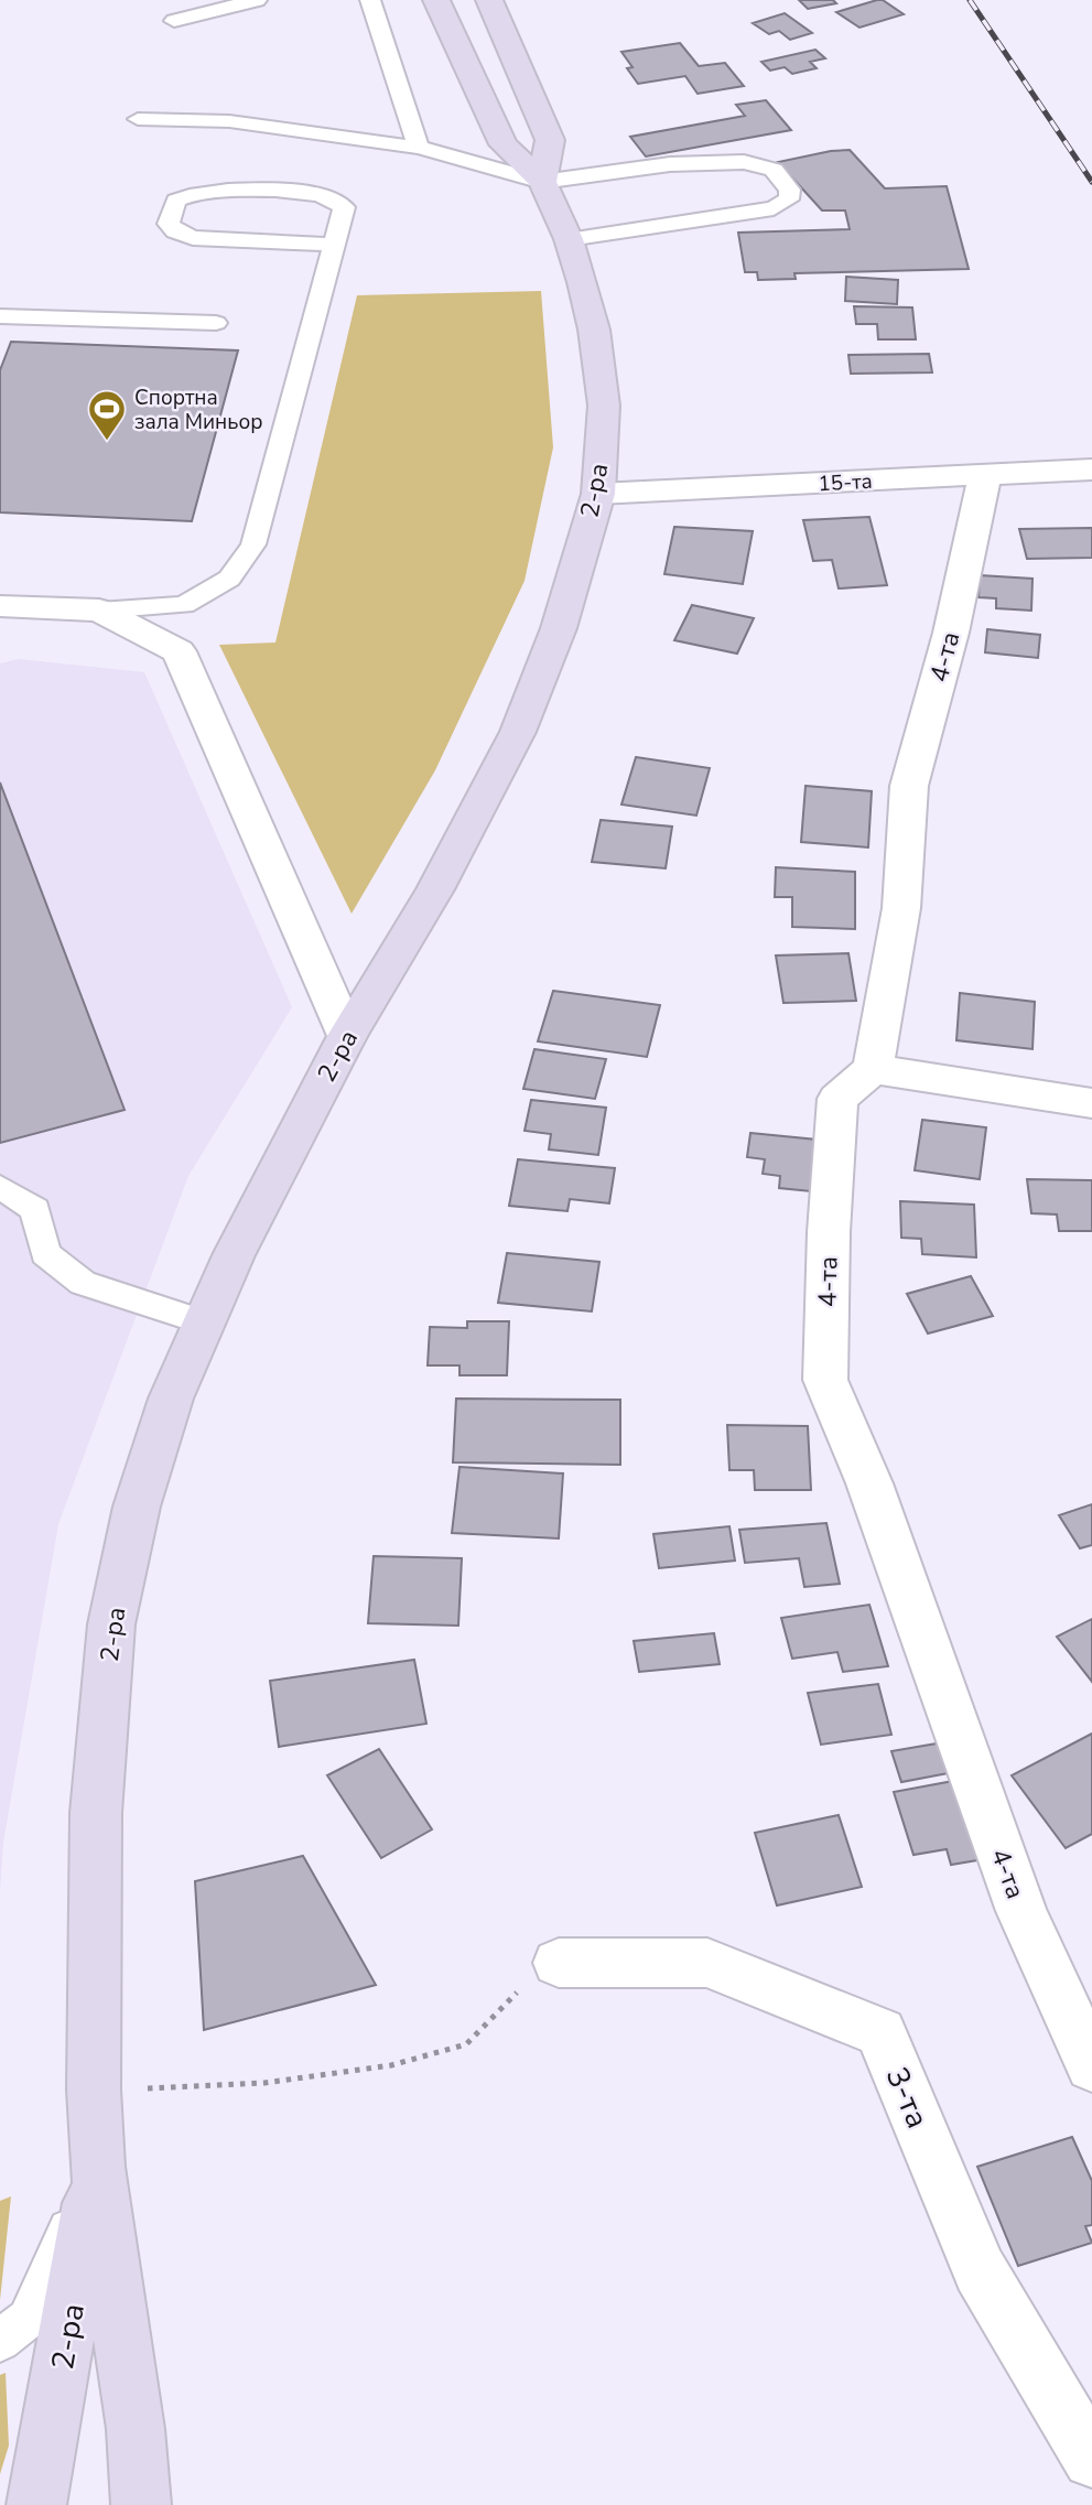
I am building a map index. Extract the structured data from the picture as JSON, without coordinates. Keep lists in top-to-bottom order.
{
  "streets": {
    "main road": ["2-ра"],
    "street": ["15-та", "4-та", "3-та"]
  },
  "crossings": [
    ["15-та", "2-ра"],
    ["15-та", "4-та"]
  ],
  "places": {
    "sports": ["Спортна зала Миньор"]
  }
}
